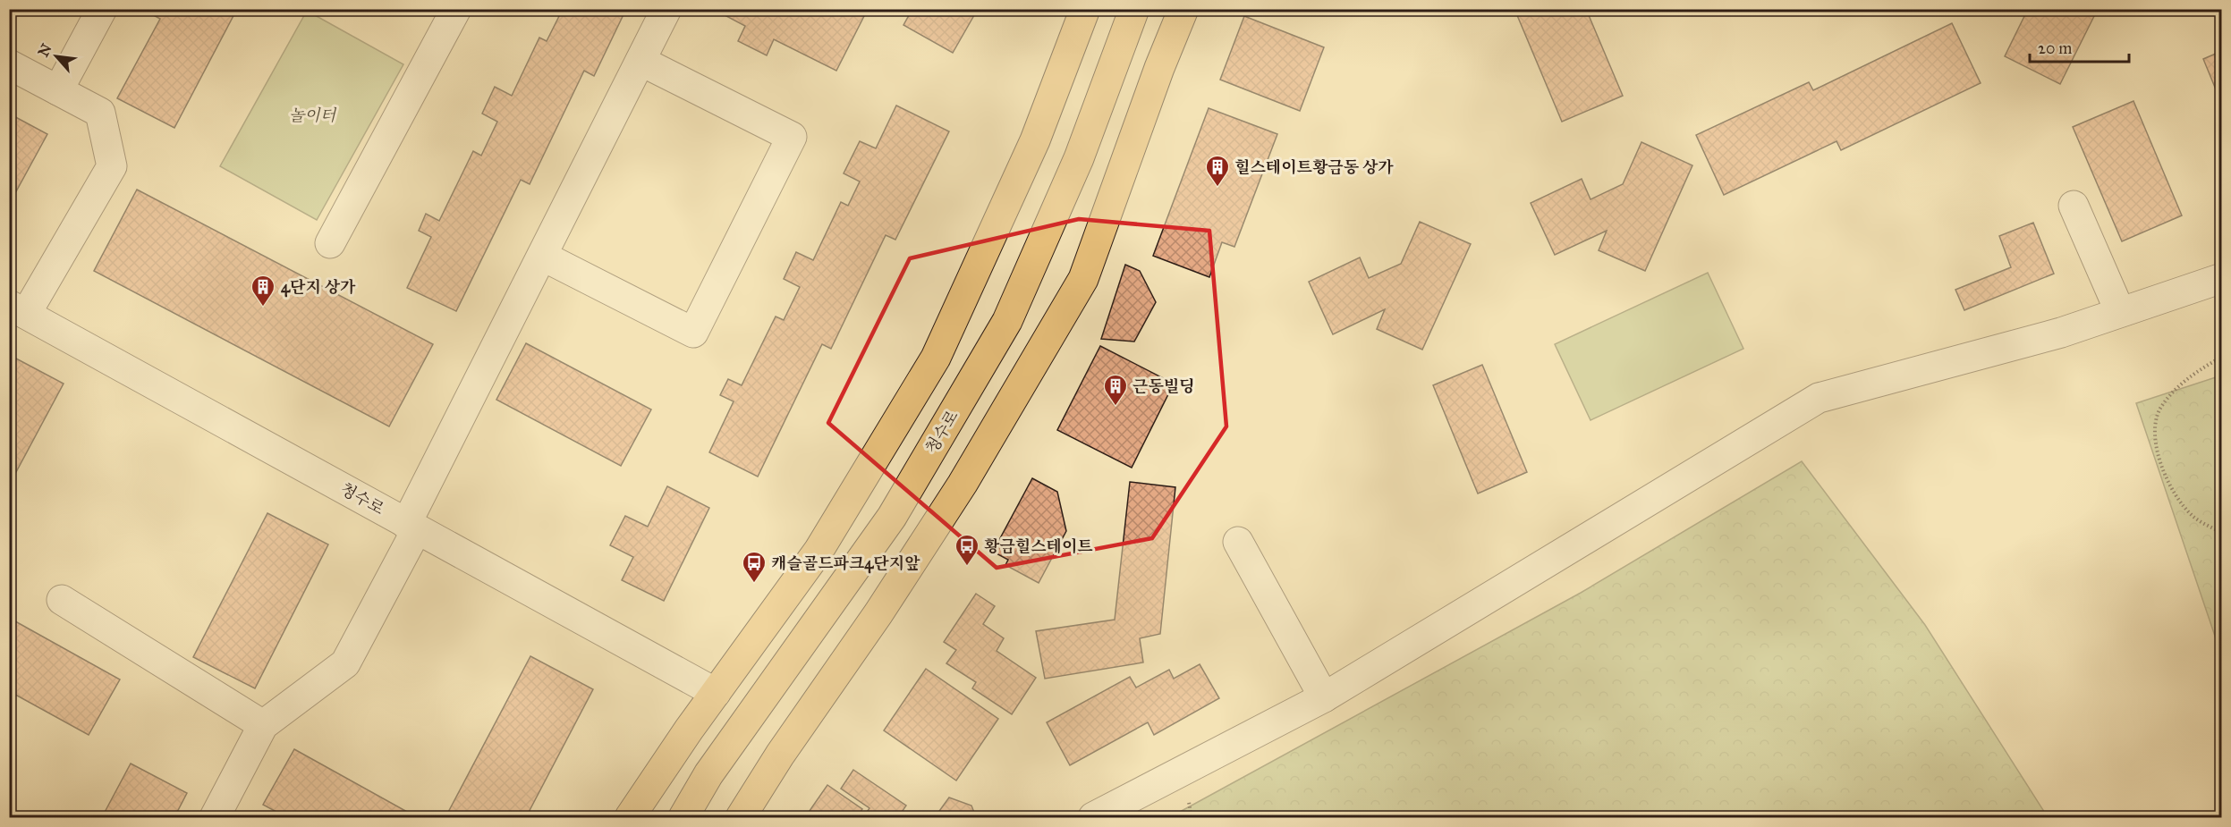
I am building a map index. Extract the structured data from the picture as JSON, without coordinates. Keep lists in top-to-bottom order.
{
  "streets": {
    "main road": ["청수로"]
  },
  "parks": ["놀이터"],
  "places": {
    "building": ["힐스테이트황금동 상가", "4단지 상가", "근동빌딩"],
    "bus stop": ["황금힐스테이트", "캐슬골드파크4단지앞"]
  },
  "scale_bar": "20 m",
  "north": "top left"
}
